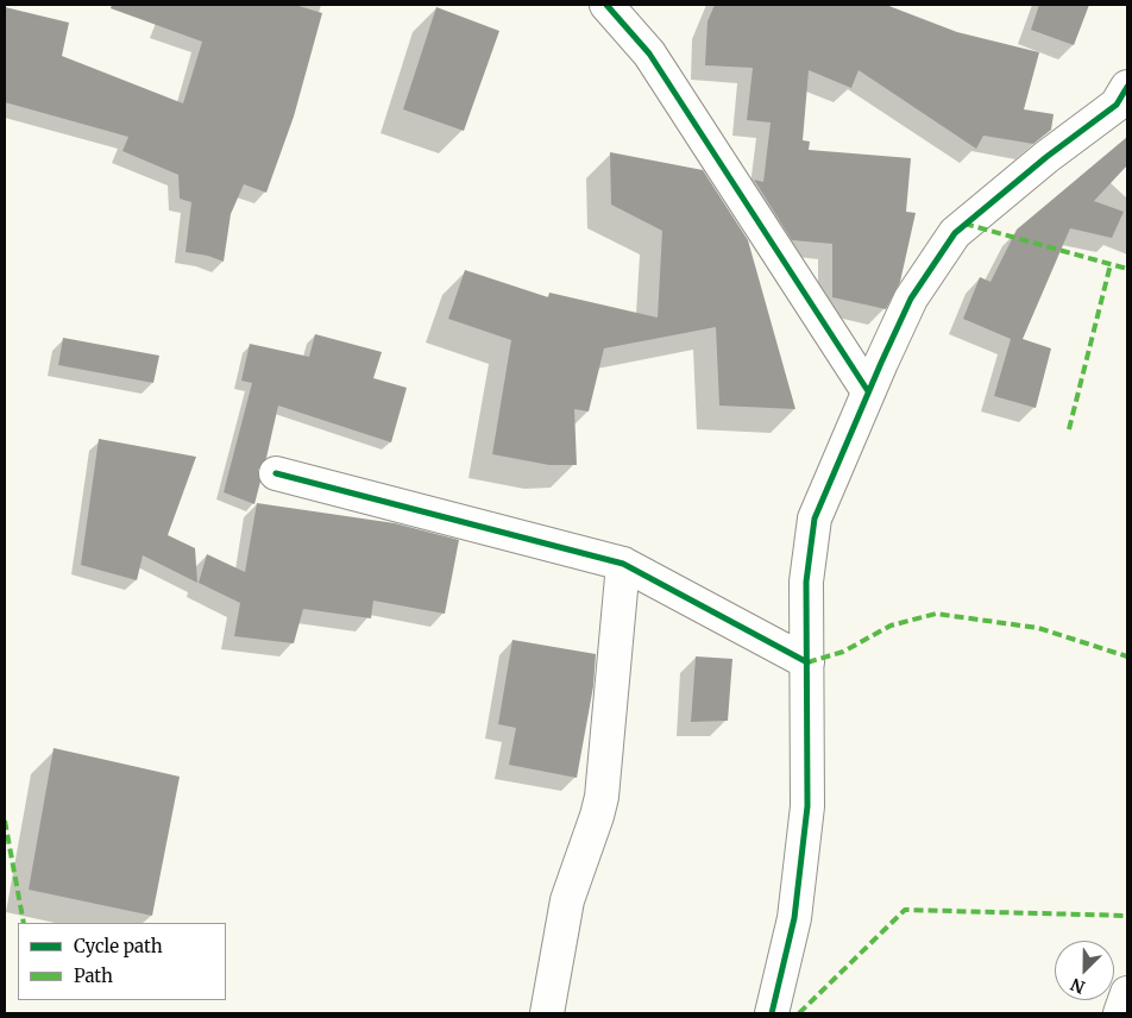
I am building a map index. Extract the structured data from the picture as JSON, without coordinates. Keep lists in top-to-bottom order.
{
  "legend": ["Cycle path", "Path"],
  "north": "bottom left"
}
